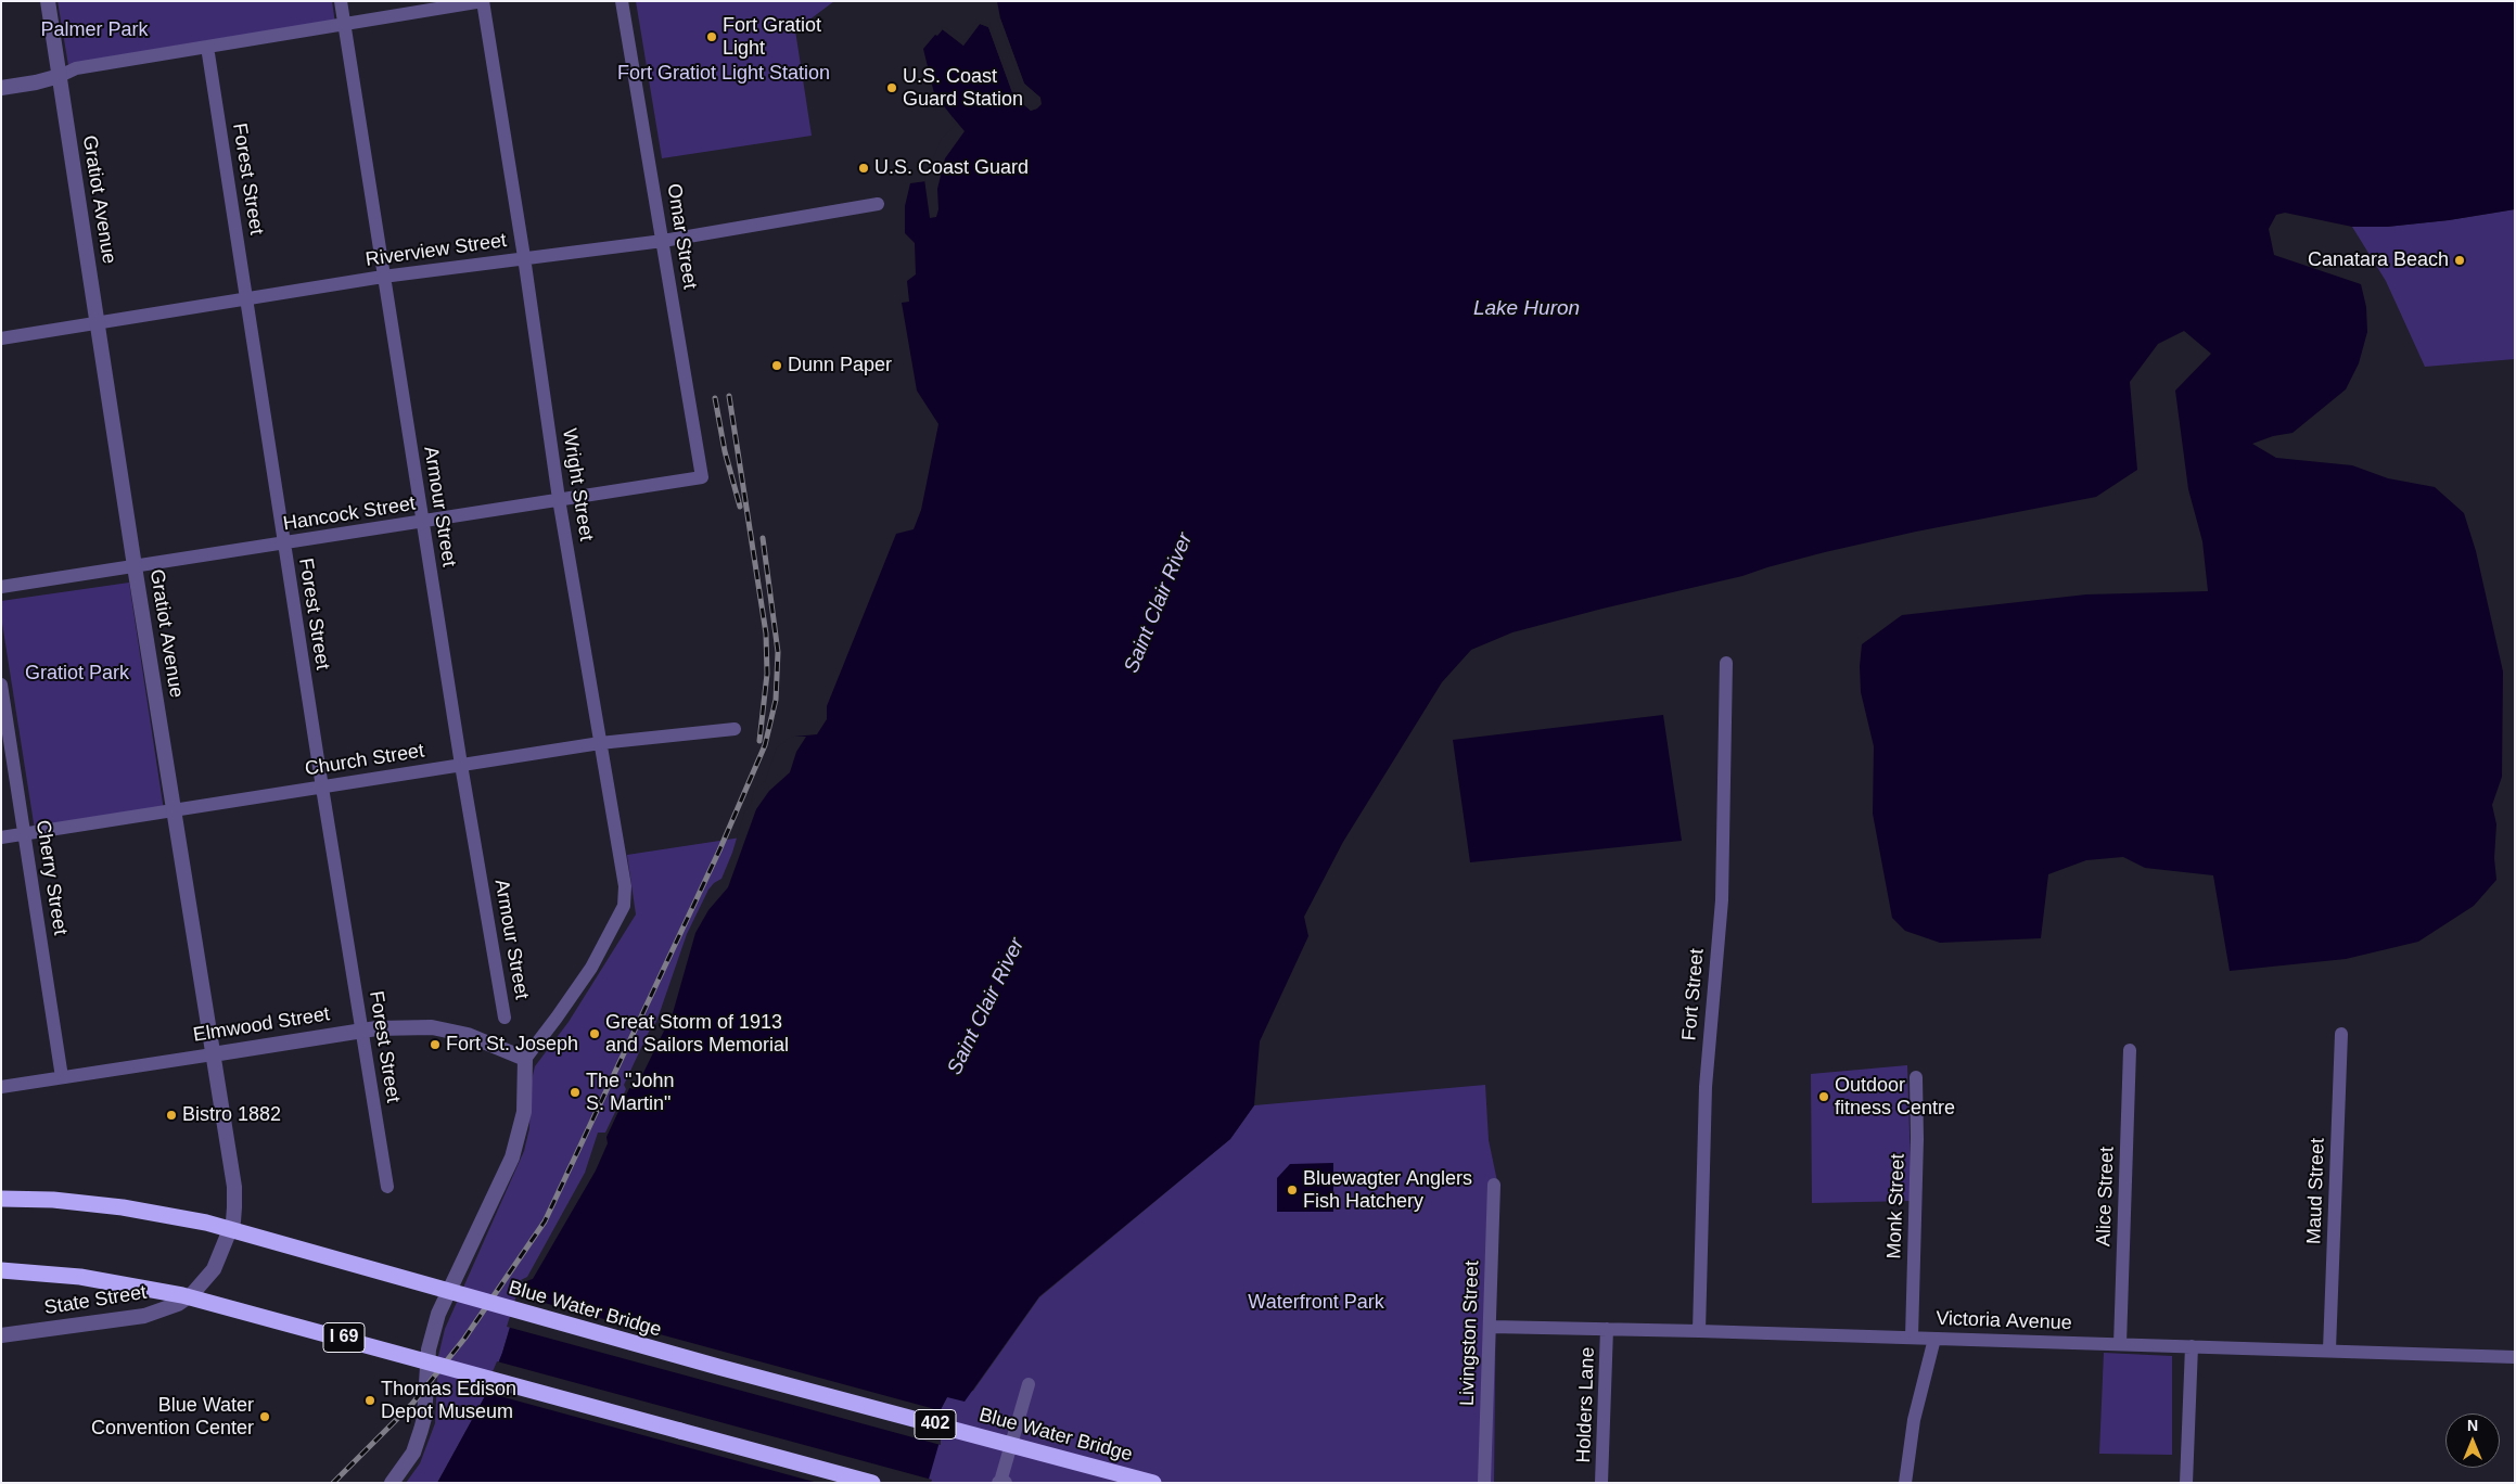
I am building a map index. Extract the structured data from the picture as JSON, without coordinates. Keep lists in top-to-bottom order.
{
  "streets": {
    "highway": ["Blue Water Bridge", "I 69", "402"],
    "street": [
      "Forest Street",
      "Gratiot Avenue",
      "Omar Street",
      "Riverview Street",
      "Wright Street",
      "Armour Street",
      "Hancock Street",
      "Church Street",
      "Cherry Street",
      "Fort Street",
      "Elmwood Street",
      "Maud Street",
      "Alice Street",
      "Monk Street",
      "State Street",
      "Victoria Avenue",
      "Livingston Street",
      "Holders Lane"
    ]
  },
  "crossings": [
    ["Forest Street", "Riverview Street"],
    ["Forest Street", "Hancock Street"],
    ["Forest Street", "Church Street"],
    ["Forest Street", "Elmwood Street"],
    ["Gratiot Avenue", "Riverview Street"],
    ["Gratiot Avenue", "Hancock Street"],
    ["Gratiot Avenue", "Church Street"],
    ["Gratiot Avenue", "Elmwood Street"],
    ["Gratiot Avenue", "State Street"],
    ["Omar Street", "Riverview Street"],
    ["Omar Street", "Hancock Street"],
    ["Riverview Street", "Wright Street"],
    ["Riverview Street", "Armour Street"],
    ["Wright Street", "Hancock Street"],
    ["Wright Street", "Church Street"],
    ["Wright Street", "Elmwood Street"],
    ["Armour Street", "Hancock Street"],
    ["Armour Street", "Church Street"],
    ["Church Street", "Cherry Street"],
    ["Cherry Street", "Elmwood Street"],
    ["Fort Street", "Victoria Avenue"],
    ["Maud Street", "Victoria Avenue"],
    ["Alice Street", "Victoria Avenue"],
    ["Monk Street", "Victoria Avenue"],
    ["Victoria Avenue", "Livingston Street"],
    ["Victoria Avenue", "Holders Lane"]
  ],
  "water": ["Lake Huron", "Saint Clair River"],
  "parks": [
    "Palmer Park",
    "Fort Gratiot Light Station",
    "Gratiot Park",
    "Waterfront Park"
  ],
  "places": [
    "Fort Gratiot Light",
    "U.S. Coast Guard Station",
    "U.S. Coast Guard",
    "Canatara Beach",
    "Dunn Paper",
    "Great Storm of 1913 and Sailors Memorial",
    "Fort St. Joseph",
    "The \"John S. Martin\"",
    "Outdoor fitness Centre",
    "Bistro 1882",
    "Bluewagter Anglers Fish Hatchery",
    "Thomas Edison Depot Museum",
    "Blue Water Convention Center"
  ],
  "north": "top"
}
